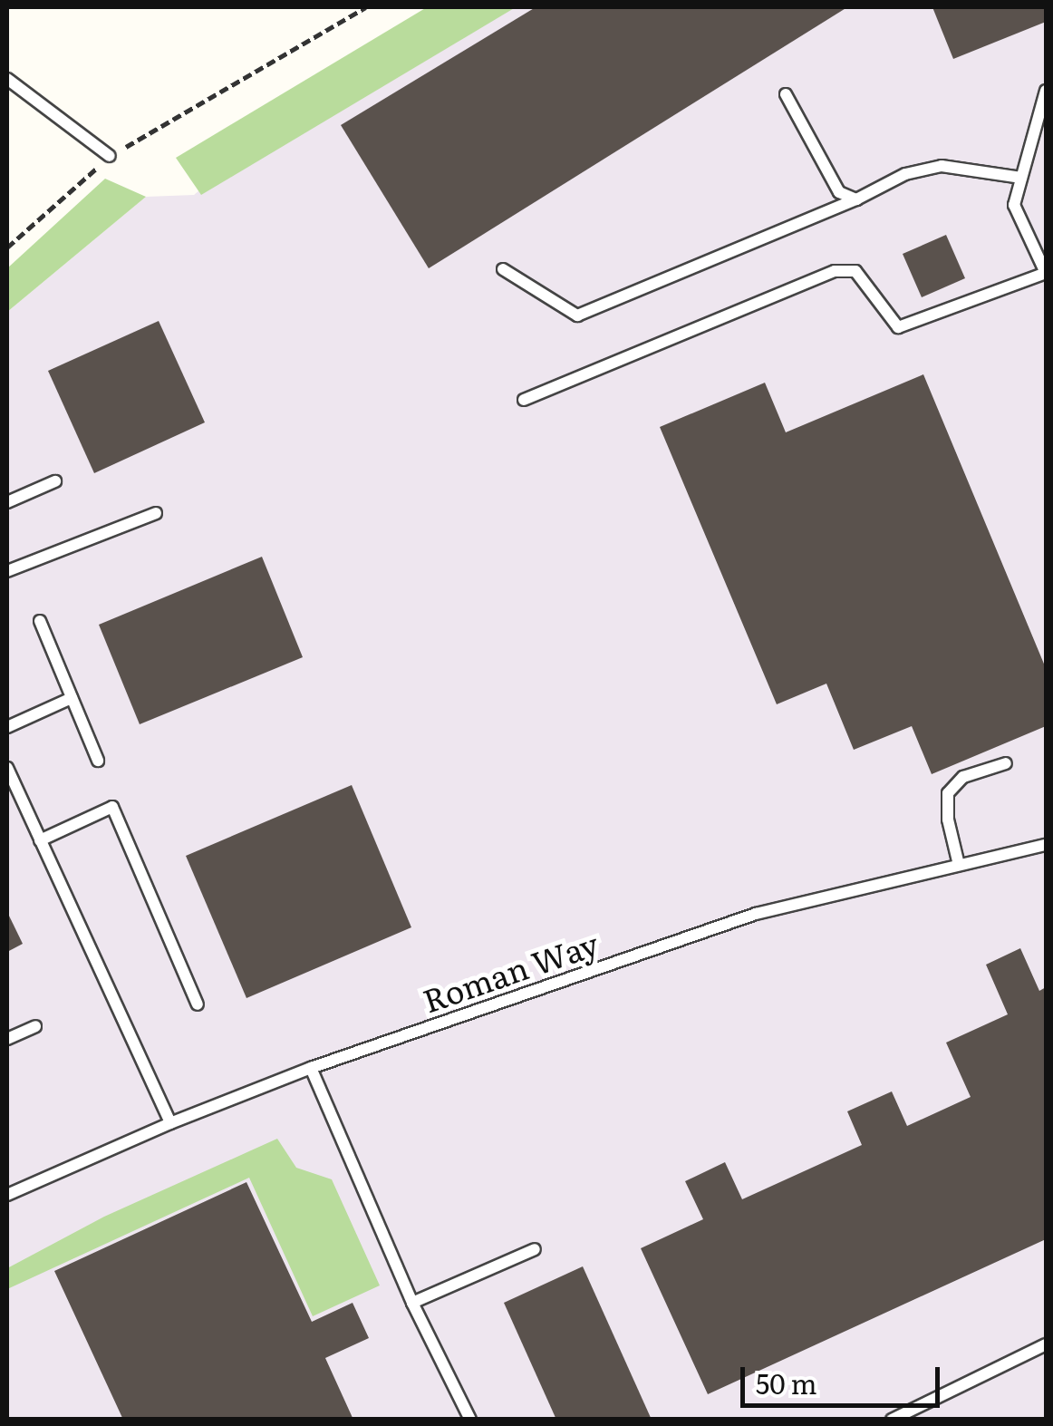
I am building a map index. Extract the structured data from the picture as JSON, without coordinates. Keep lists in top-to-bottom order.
{
  "streets": {
    "lane": ["Roman Way"]
  },
  "scale_bar": "50 m"
}
